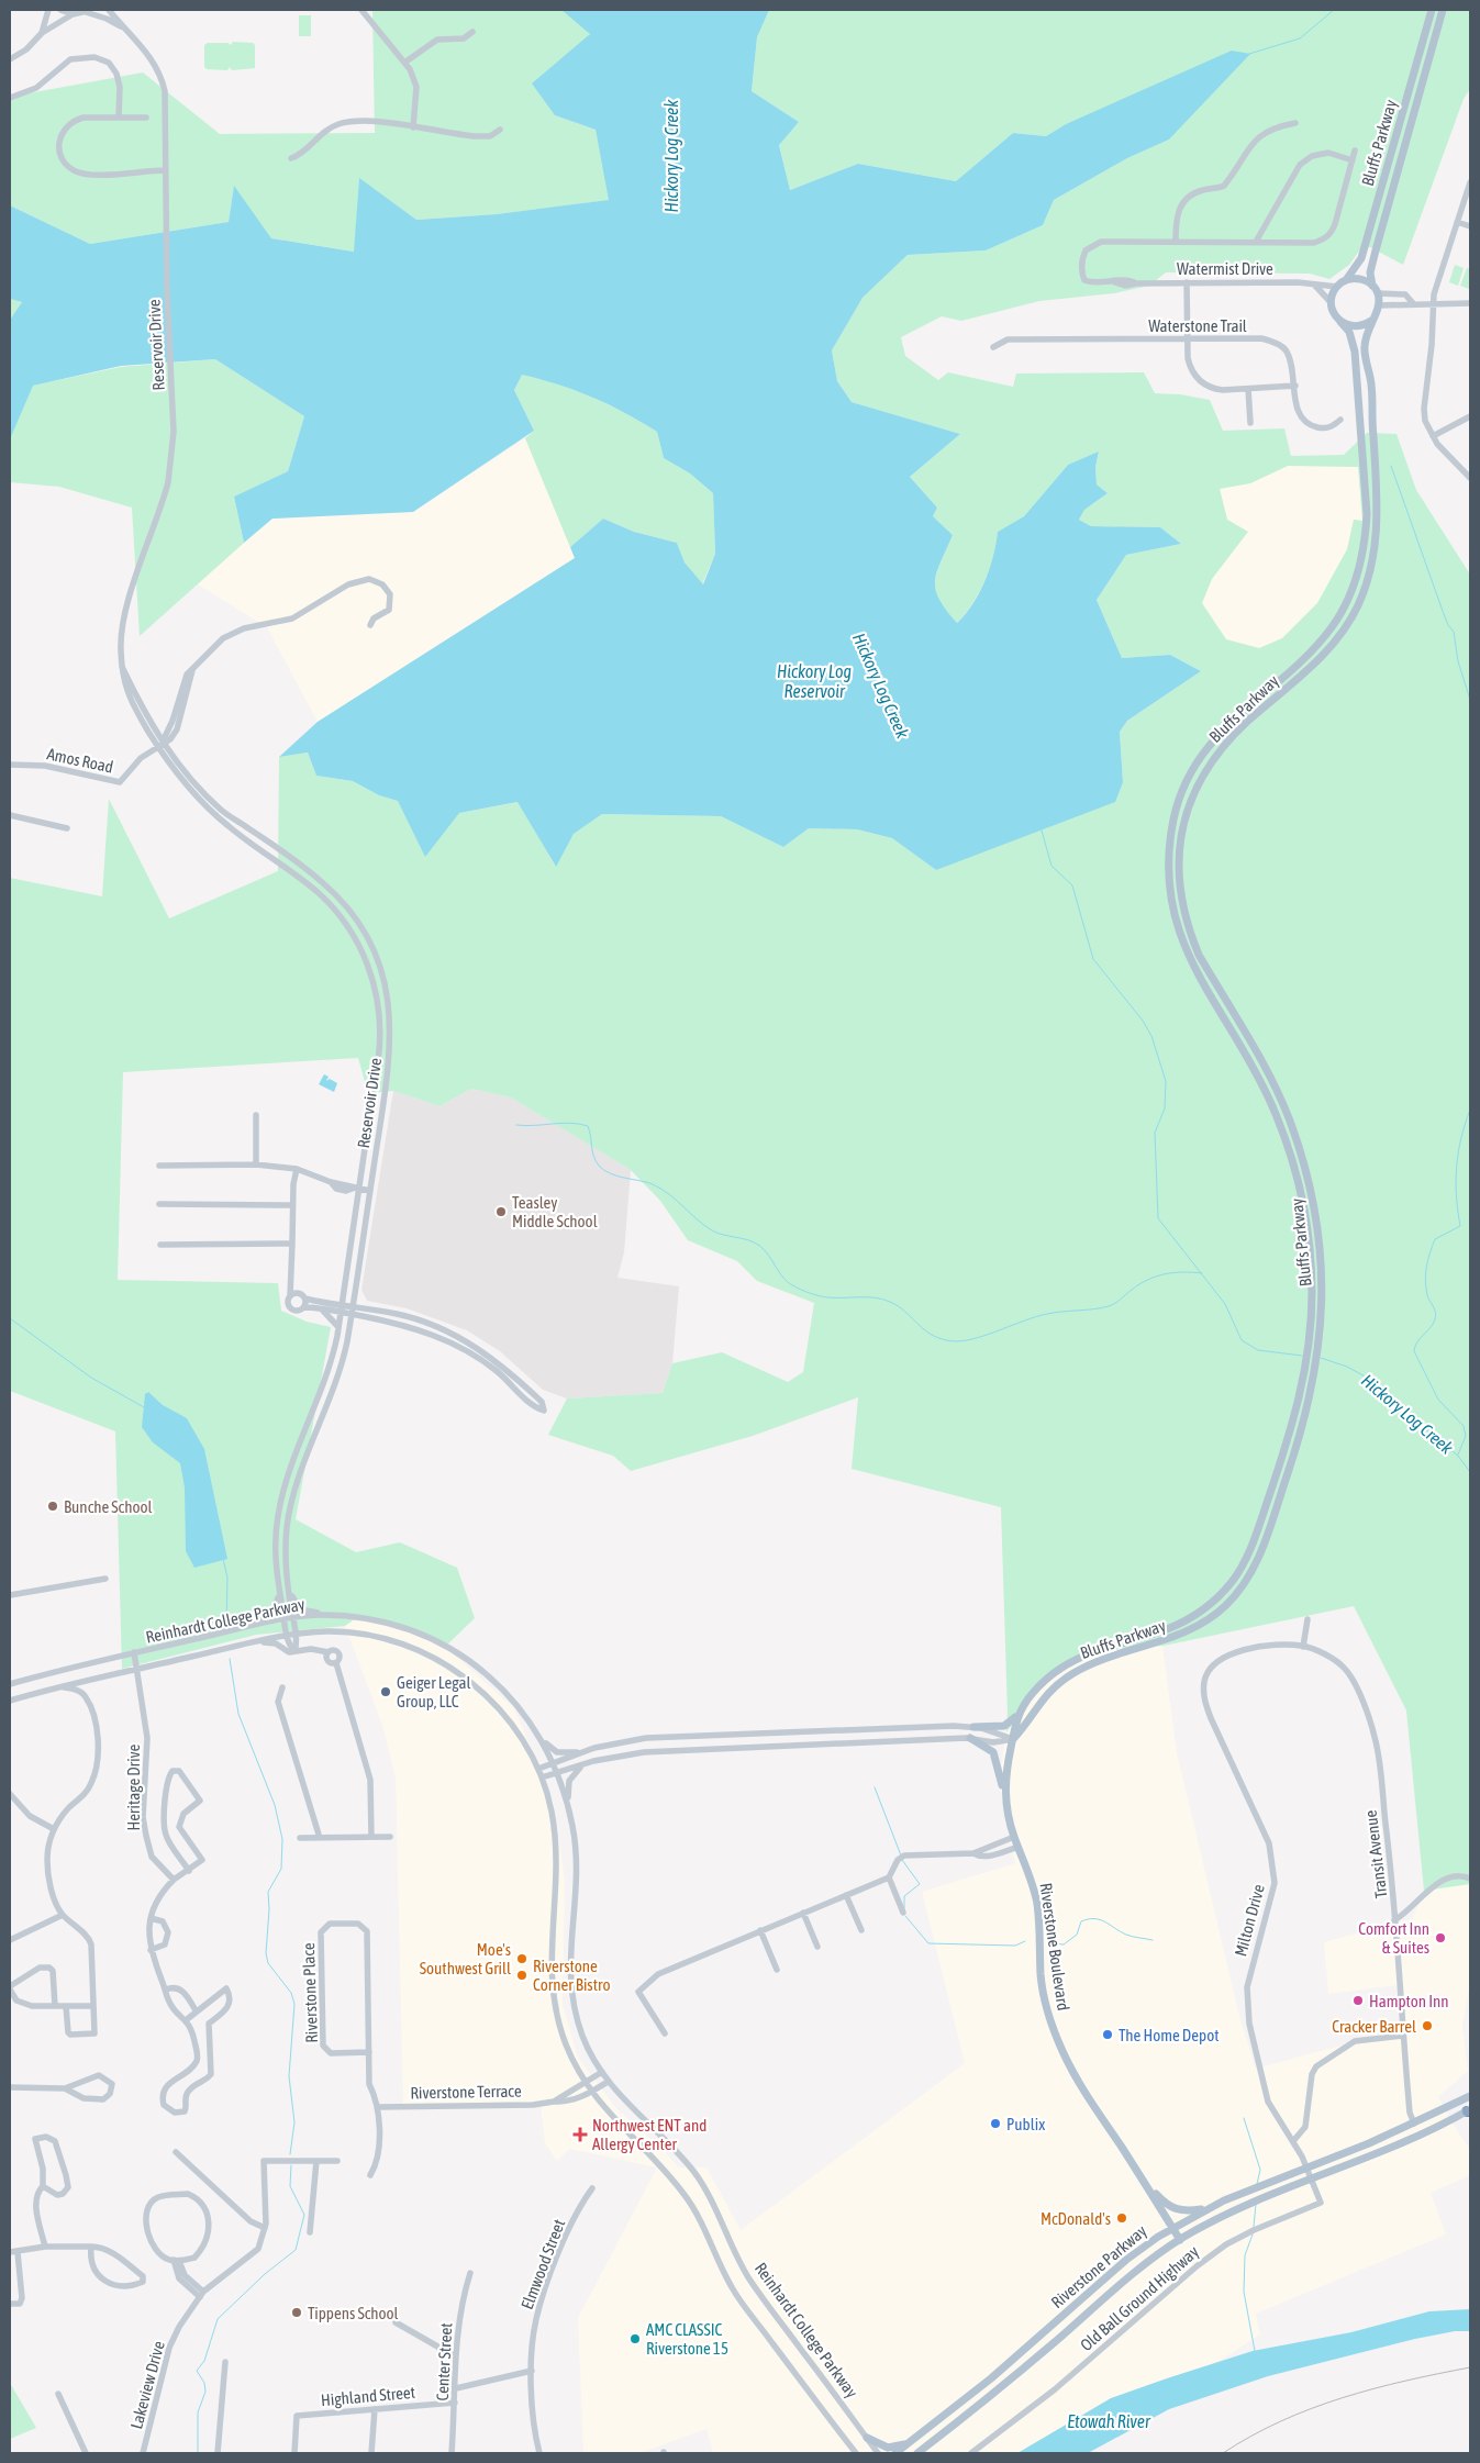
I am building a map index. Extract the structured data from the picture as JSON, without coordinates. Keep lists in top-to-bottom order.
{
  "streets": {
    "main road": ["Bluffs Parkway", "Riverstone Boulevard", "Riverstone Parkway"],
    "street": [
      "Watermist Drive",
      "Waterstone Trail",
      "Reservoir Drive",
      "Amos Road",
      "Reinhardt College Parkway",
      "Heritage Drive",
      "Transit Avenue",
      "Milton Drive",
      "Riverstone Place",
      "Riverstone Terrace",
      "Elmwood Street",
      "Old Ball Ground Highway",
      "Center Street",
      "Lakeview Drive",
      "Highland Street"
    ]
  },
  "crossings": [
    ["Bluffs Parkway", "Watermist Drive"],
    ["Bluffs Parkway", "Riverstone Boulevard"],
    ["Reservoir Drive", "Amos Road"],
    ["Reservoir Drive", "Reinhardt College Parkway"],
    ["Reinhardt College Parkway", "Heritage Drive"],
    ["Reinhardt College Parkway", "Riverstone Terrace"],
    ["Transit Avenue", "Milton Drive"],
    ["Transit Avenue", "Riverstone Parkway"],
    ["Milton Drive", "Riverstone Parkway"],
    ["Milton Drive", "Old Ball Ground Highway"],
    ["Riverstone Boulevard", "Riverstone Parkway"],
    ["Riverstone Place", "Riverstone Terrace"],
    ["Riverstone Parkway", "Old Ball Ground Highway"],
    ["Center Street", "Highland Street"]
  ],
  "water": ["Hickory Log Creek", "Hickory Log Reservoir", "Etowah River"],
  "places": {
    "other": [
      "Teasley Middle School",
      "Bunche School",
      "Geiger Legal Group, LLC",
      "Comfort Inn & Suites",
      "Moe's Southwest Grill",
      "Riverstone Corner Bistro",
      "Hampton Inn",
      "Cracker Barrel",
      "The Home Depot",
      "Publix",
      "McDonald's",
      "Tippens School",
      "AMC CLASSIC Riverstone 15"
    ],
    "health": ["Northwest ENT and Allergy Center"]
  }
}
